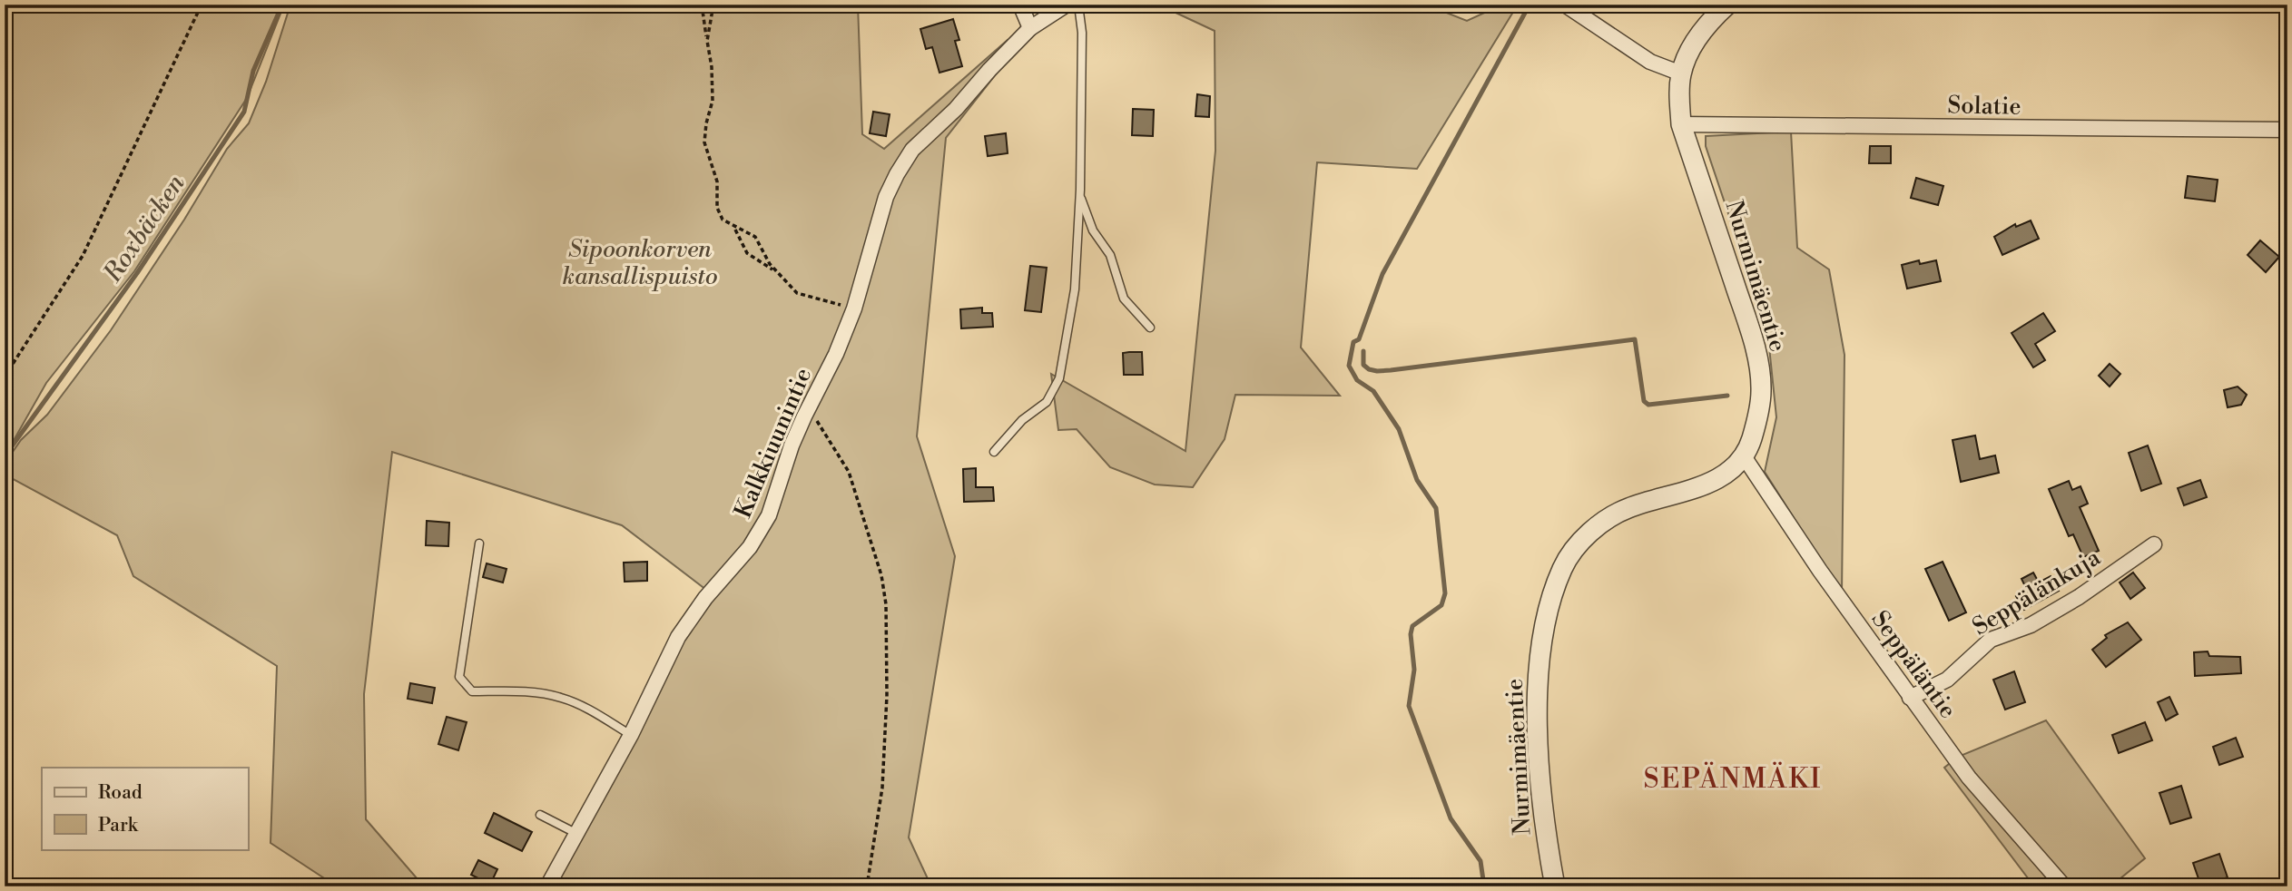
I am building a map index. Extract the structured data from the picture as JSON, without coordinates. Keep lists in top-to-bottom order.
{
  "streets": {
    "street": [
      "Solatie",
      "Nurmimäentie",
      "Kalkkiuunintie",
      "Seppälänkuja",
      "Seppäläntie"
    ]
  },
  "crossings": [
    ["Solatie", "Nurmimäentie"],
    ["Nurmimäentie", "Seppäläntie"],
    ["Seppälänkuja", "Seppäläntie"]
  ],
  "districts": ["SEPÄNMÄKI"],
  "water": ["Roxbäcken"],
  "parks": ["Sipoonkorven kansallispuisto"],
  "legend": ["Road", "Park"]
}
